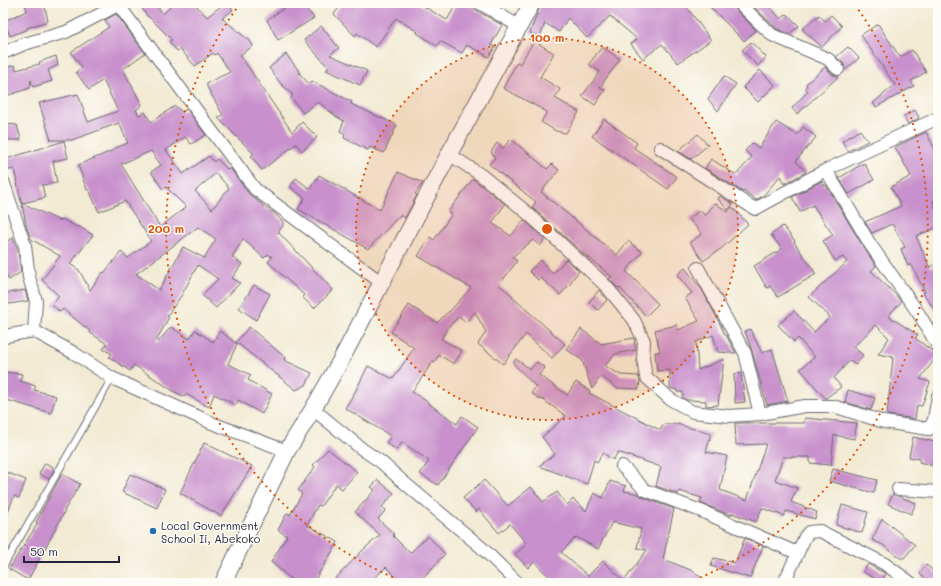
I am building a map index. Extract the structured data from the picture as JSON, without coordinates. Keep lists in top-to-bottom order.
{
  "places": ["Local Government School Ii, Abekoko"],
  "scale_bar": "50 m",
  "rings": ["100 m", "200 m"]
}
